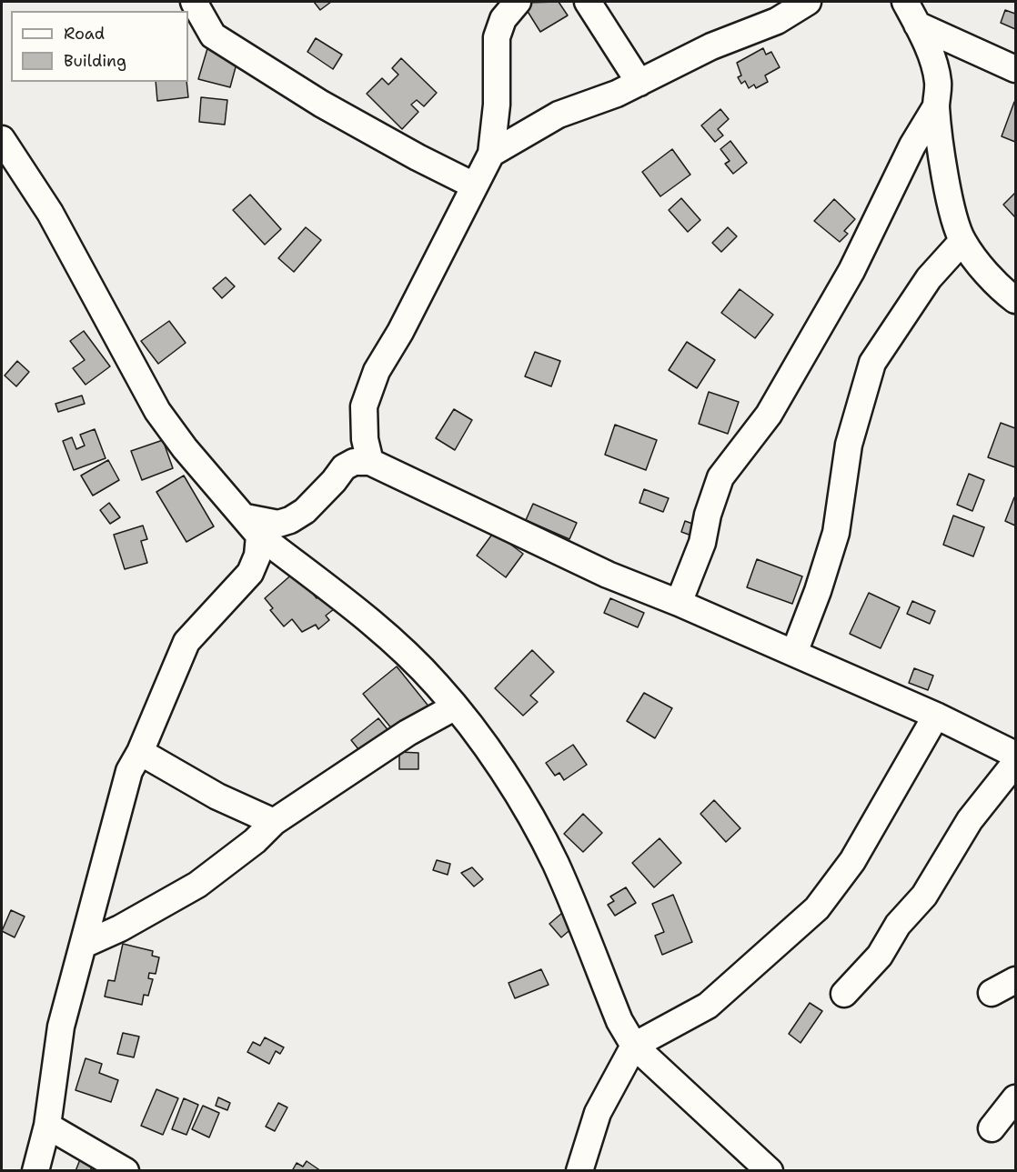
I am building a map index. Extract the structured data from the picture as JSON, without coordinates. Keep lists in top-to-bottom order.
{
  "legend": ["Road", "Building"]
}
